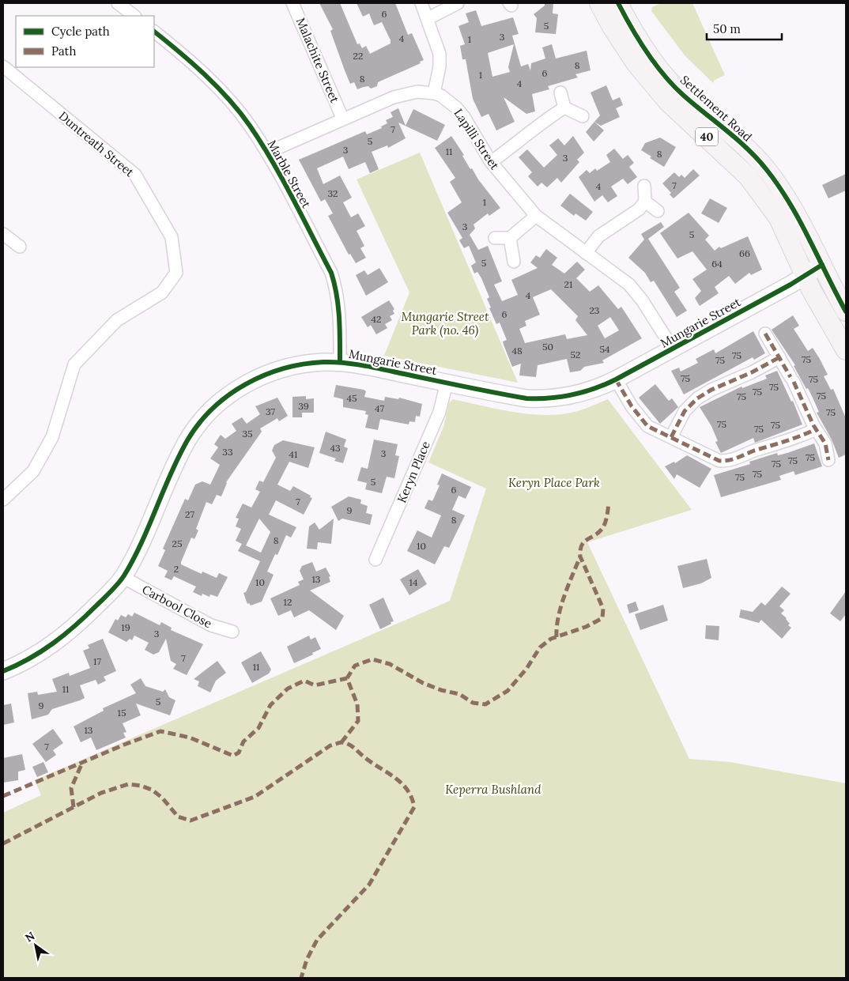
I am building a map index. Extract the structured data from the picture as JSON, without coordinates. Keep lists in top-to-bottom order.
{
  "streets": {
    "main road": ["Settlement Road", "40"],
    "street": [
      "Malachite Street",
      "Lapilli Street",
      "Duntreath Street",
      "Marble Street",
      "Mungarie Street",
      "Keryn Place",
      "Carbool Close"
    ]
  },
  "crossings": [
    ["Settlement Road", "Mungarie Street"],
    ["40", "Mungarie Street"],
    ["Lapilli Street", "Mungarie Street"],
    ["Marble Street", "Mungarie Street"],
    ["Mungarie Street", "Keryn Place"],
    ["Mungarie Street", "Carbool Close"]
  ],
  "parks": ["Mungarie Street Park (no. 46)", "Keryn Place Park", "Keperra Bushland"],
  "house_numbers": [
    "6",
    "5",
    "3",
    "4",
    "1",
    "22",
    "8",
    "6",
    "1",
    "8",
    "4",
    "7",
    "5",
    "3",
    "11",
    "8",
    "3",
    "7",
    "4",
    "32",
    "1",
    "3",
    "5",
    "66",
    "5",
    "64",
    "21",
    "4",
    "23",
    "6",
    "42",
    "50",
    "54",
    "48",
    "52",
    "75",
    "75",
    "75",
    "75",
    "75",
    "75",
    "75",
    "75",
    "75",
    "45",
    "39",
    "47",
    "37",
    "75",
    "75",
    "75",
    "75",
    "35",
    "43",
    "33",
    "3",
    "41",
    "75",
    "75",
    "75",
    "75",
    "75",
    "5",
    "6",
    "7",
    "9",
    "27",
    "8",
    "8",
    "25",
    "10",
    "2",
    "13",
    "10",
    "14",
    "12",
    "19",
    "3",
    "7",
    "17",
    "11",
    "11",
    "5",
    "9",
    "15",
    "13",
    "7"
  ],
  "legend": ["Cycle path", "Path"],
  "scale_bar": "50 m",
  "north": "top left"
}
